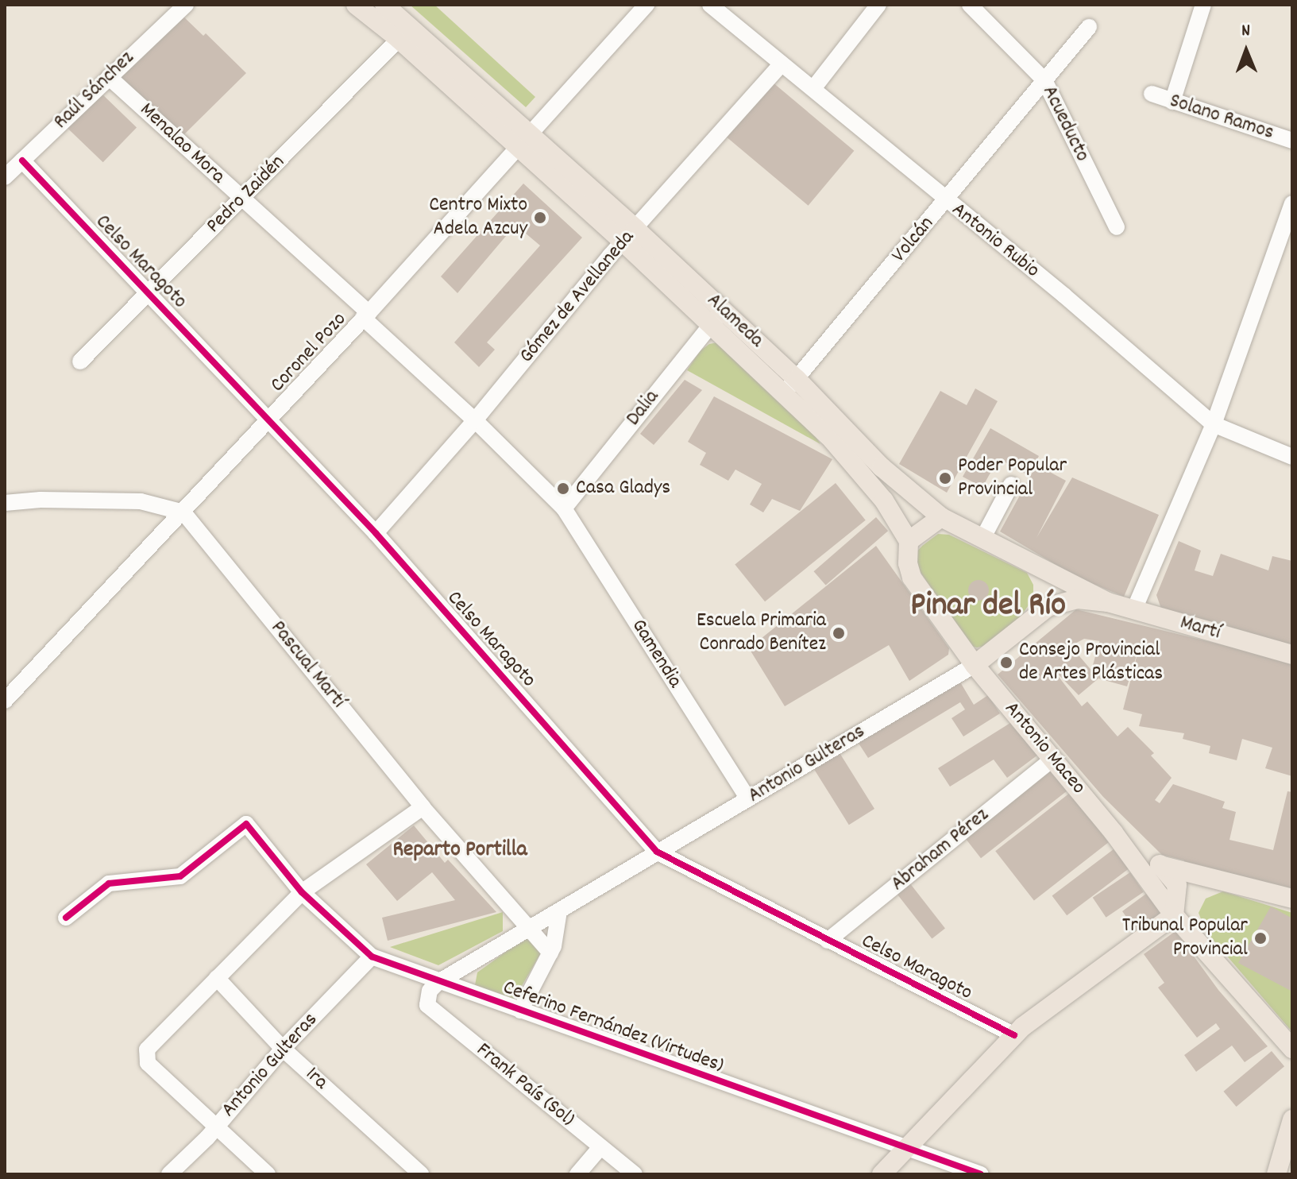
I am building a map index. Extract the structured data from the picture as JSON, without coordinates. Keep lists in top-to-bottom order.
{
  "streets": {
    "main road": [
      "Alameda",
      "Martí",
      "Antonio Maceo",
      "Antonio Gulteras"
    ],
    "street": [
      "Raúl Sánchez",
      "Solano Ramos",
      "Acueducto",
      "Menalao Mora",
      "Pedro Zaidén",
      "Volcán",
      "Antonio Rubio",
      "Celso Maragoto",
      "Gómez de Avellaneda",
      "Coronel Pozo",
      "Dalia",
      "Gamendia",
      "Pascual Martí",
      "Abraham Pérez",
      "Ceferino Fernández (Virtudes)",
      "1ra",
      "Frank País (Sol)"
    ]
  },
  "crossings": [
    ["Raúl Sánchez", "Menalao Mora"],
    ["Raúl Sánchez", "Celso Maragoto"],
    ["Acueducto", "Volcán"],
    ["Menalao Mora", "Pedro Zaidén"],
    ["Menalao Mora", "Gómez de Avellaneda"],
    ["Menalao Mora", "Coronel Pozo"],
    ["Menalao Mora", "Dalia"],
    ["Menalao Mora", "Gamendia"],
    ["Pedro Zaidén", "Celso Maragoto"],
    ["Pedro Zaidén", "Alameda"],
    ["Volcán", "Antonio Rubio"],
    ["Volcán", "Alameda"],
    ["Antonio Rubio", "Gómez de Avellaneda"],
    ["Celso Maragoto", "Gómez de Avellaneda"],
    ["Celso Maragoto", "Coronel Pozo"],
    ["Celso Maragoto", "Antonio Gulteras"],
    ["Celso Maragoto", "Abraham Pérez"],
    ["Gómez de Avellaneda", "Alameda"],
    ["Alameda", "Coronel Pozo"],
    ["Alameda", "Dalia"],
    ["Alameda", "Martí"],
    ["Alameda", "Antonio Maceo"],
    ["Alameda", "Antonio Gulteras"],
    ["Coronel Pozo", "Pascual Martí"],
    ["Dalia", "Gamendia"],
    ["Martí", "Antonio Gulteras"],
    ["Gamendia", "Antonio Gulteras"],
    ["Pascual Martí", "Antonio Gulteras"],
    ["Antonio Maceo", "Antonio Gulteras"],
    ["Antonio Maceo", "Abraham Pérez"],
    ["Antonio Gulteras", "Ceferino Fernández (Virtudes)"],
    ["Antonio Gulteras", "1ra"],
    ["Antonio Gulteras", "Frank País (Sol)"],
    ["Ceferino Fernández (Virtudes)", "Frank País (Sol)"]
  ],
  "districts": ["Pinar del Río", "Reparto Portilla"],
  "places": [
    "Centro Mixto Adela Azcuy",
    "Poder Popular Provincial",
    "Casa Gladys",
    "Escuela Primaria Conrado Benítez",
    "Consejo Provincial de Artes Plásticas",
    "Tribunal Popular Provincial"
  ],
  "north": "top"
}
